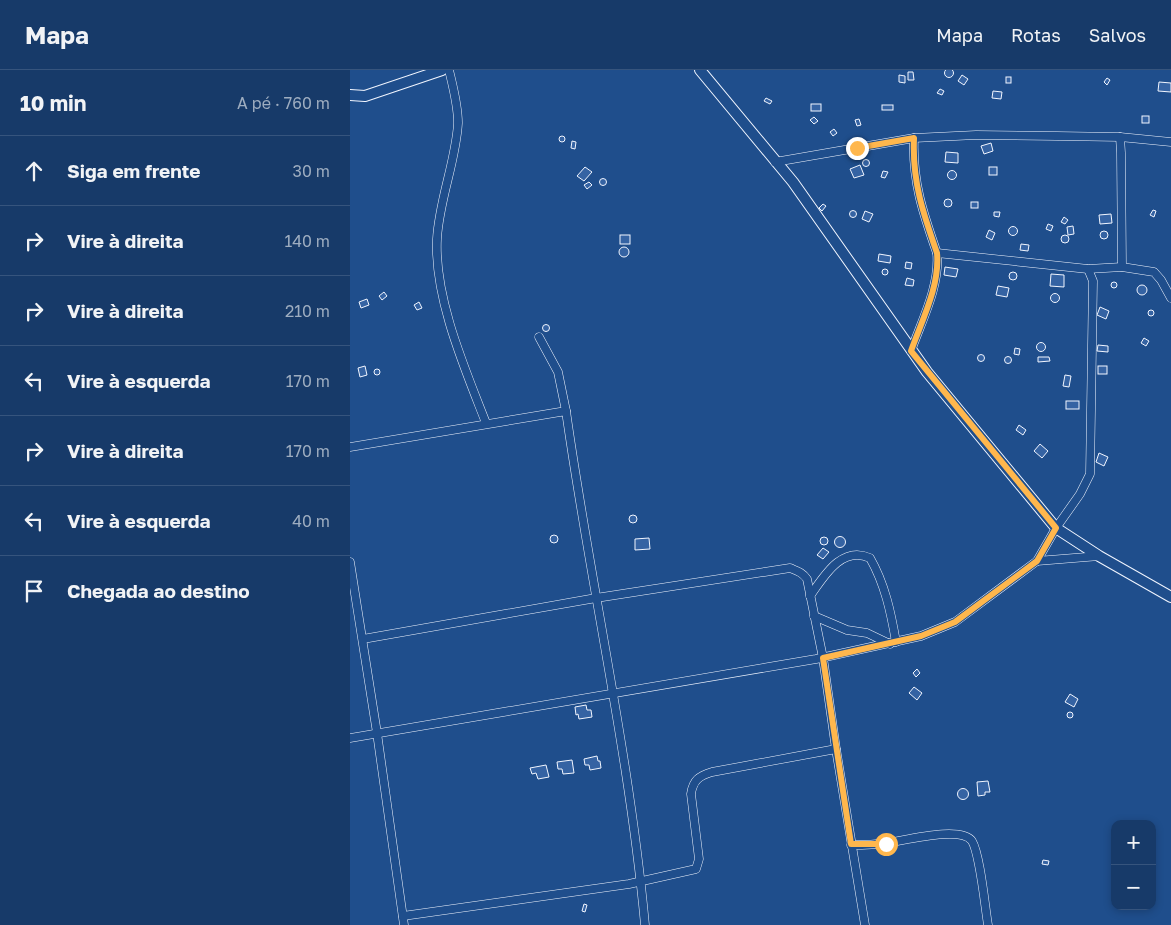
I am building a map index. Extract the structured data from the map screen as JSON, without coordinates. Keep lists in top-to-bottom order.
{
  "page": {
    "header": "Mapa",
    "nav": ["Mapa", "Rotas", "Salvos"],
    "heading": ["10 min", "A pé · 760 m"],
    "list": [
      ["Siga em frente", "30 m"],
      ["Vire à direita", "140 m"],
      ["Vire à direita", "210 m"],
      ["Vire à esquerda", "170 m"],
      ["Vire à direita", "170 m"],
      ["Vire à esquerda", "40 m"],
      "Chegada ao destino"
    ],
    "map_buttons": ["+", "−"]
  }
}
